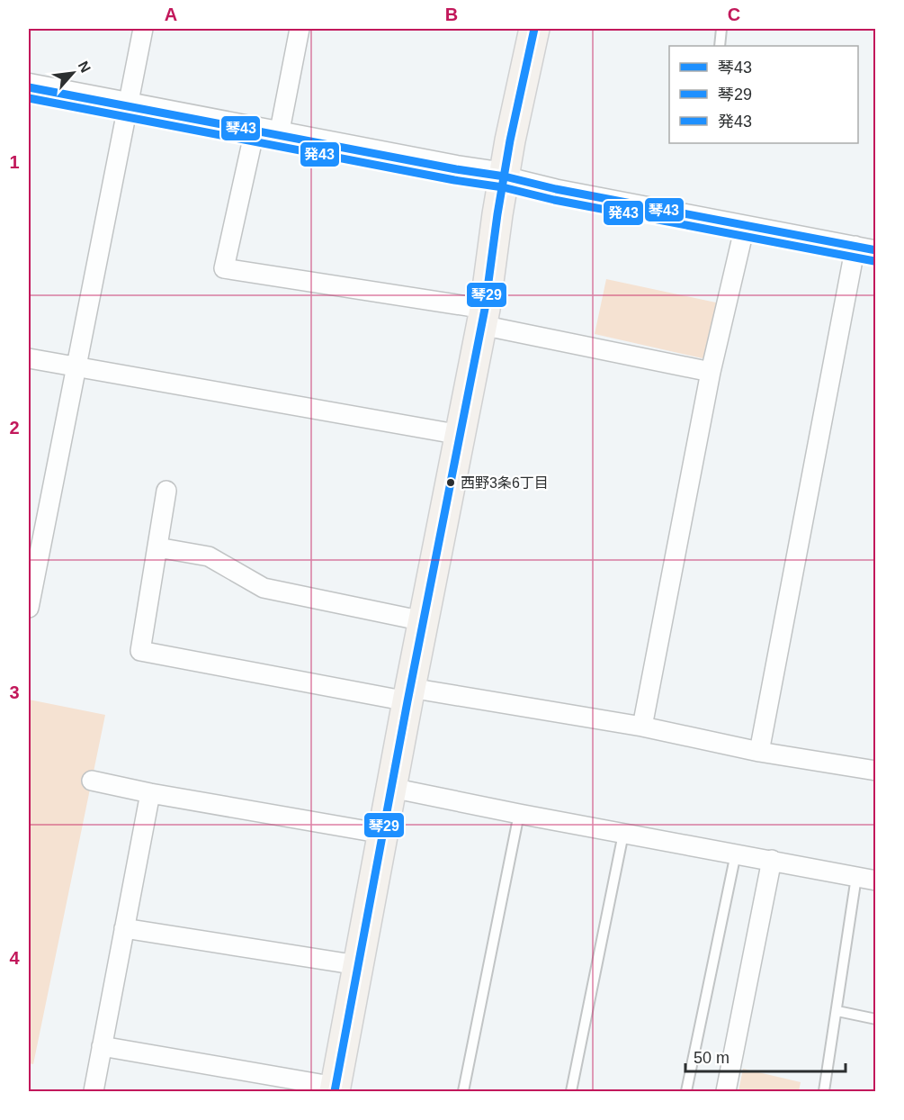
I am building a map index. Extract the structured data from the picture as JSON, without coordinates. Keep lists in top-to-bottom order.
{
  "places": ["西野3条6丁目"],
  "lines": ["transit line 琴29", "transit line 琴43", "transit line 発43"],
  "legend": ["琴43", "琴29", "発43"],
  "scale_bar": "50 m",
  "north": "top right",
  "grid": {
    "columns": ["A", "B", "C"],
    "rows": [
      "1",
      "2",
      "3",
      "4"
    ]
  }
}
